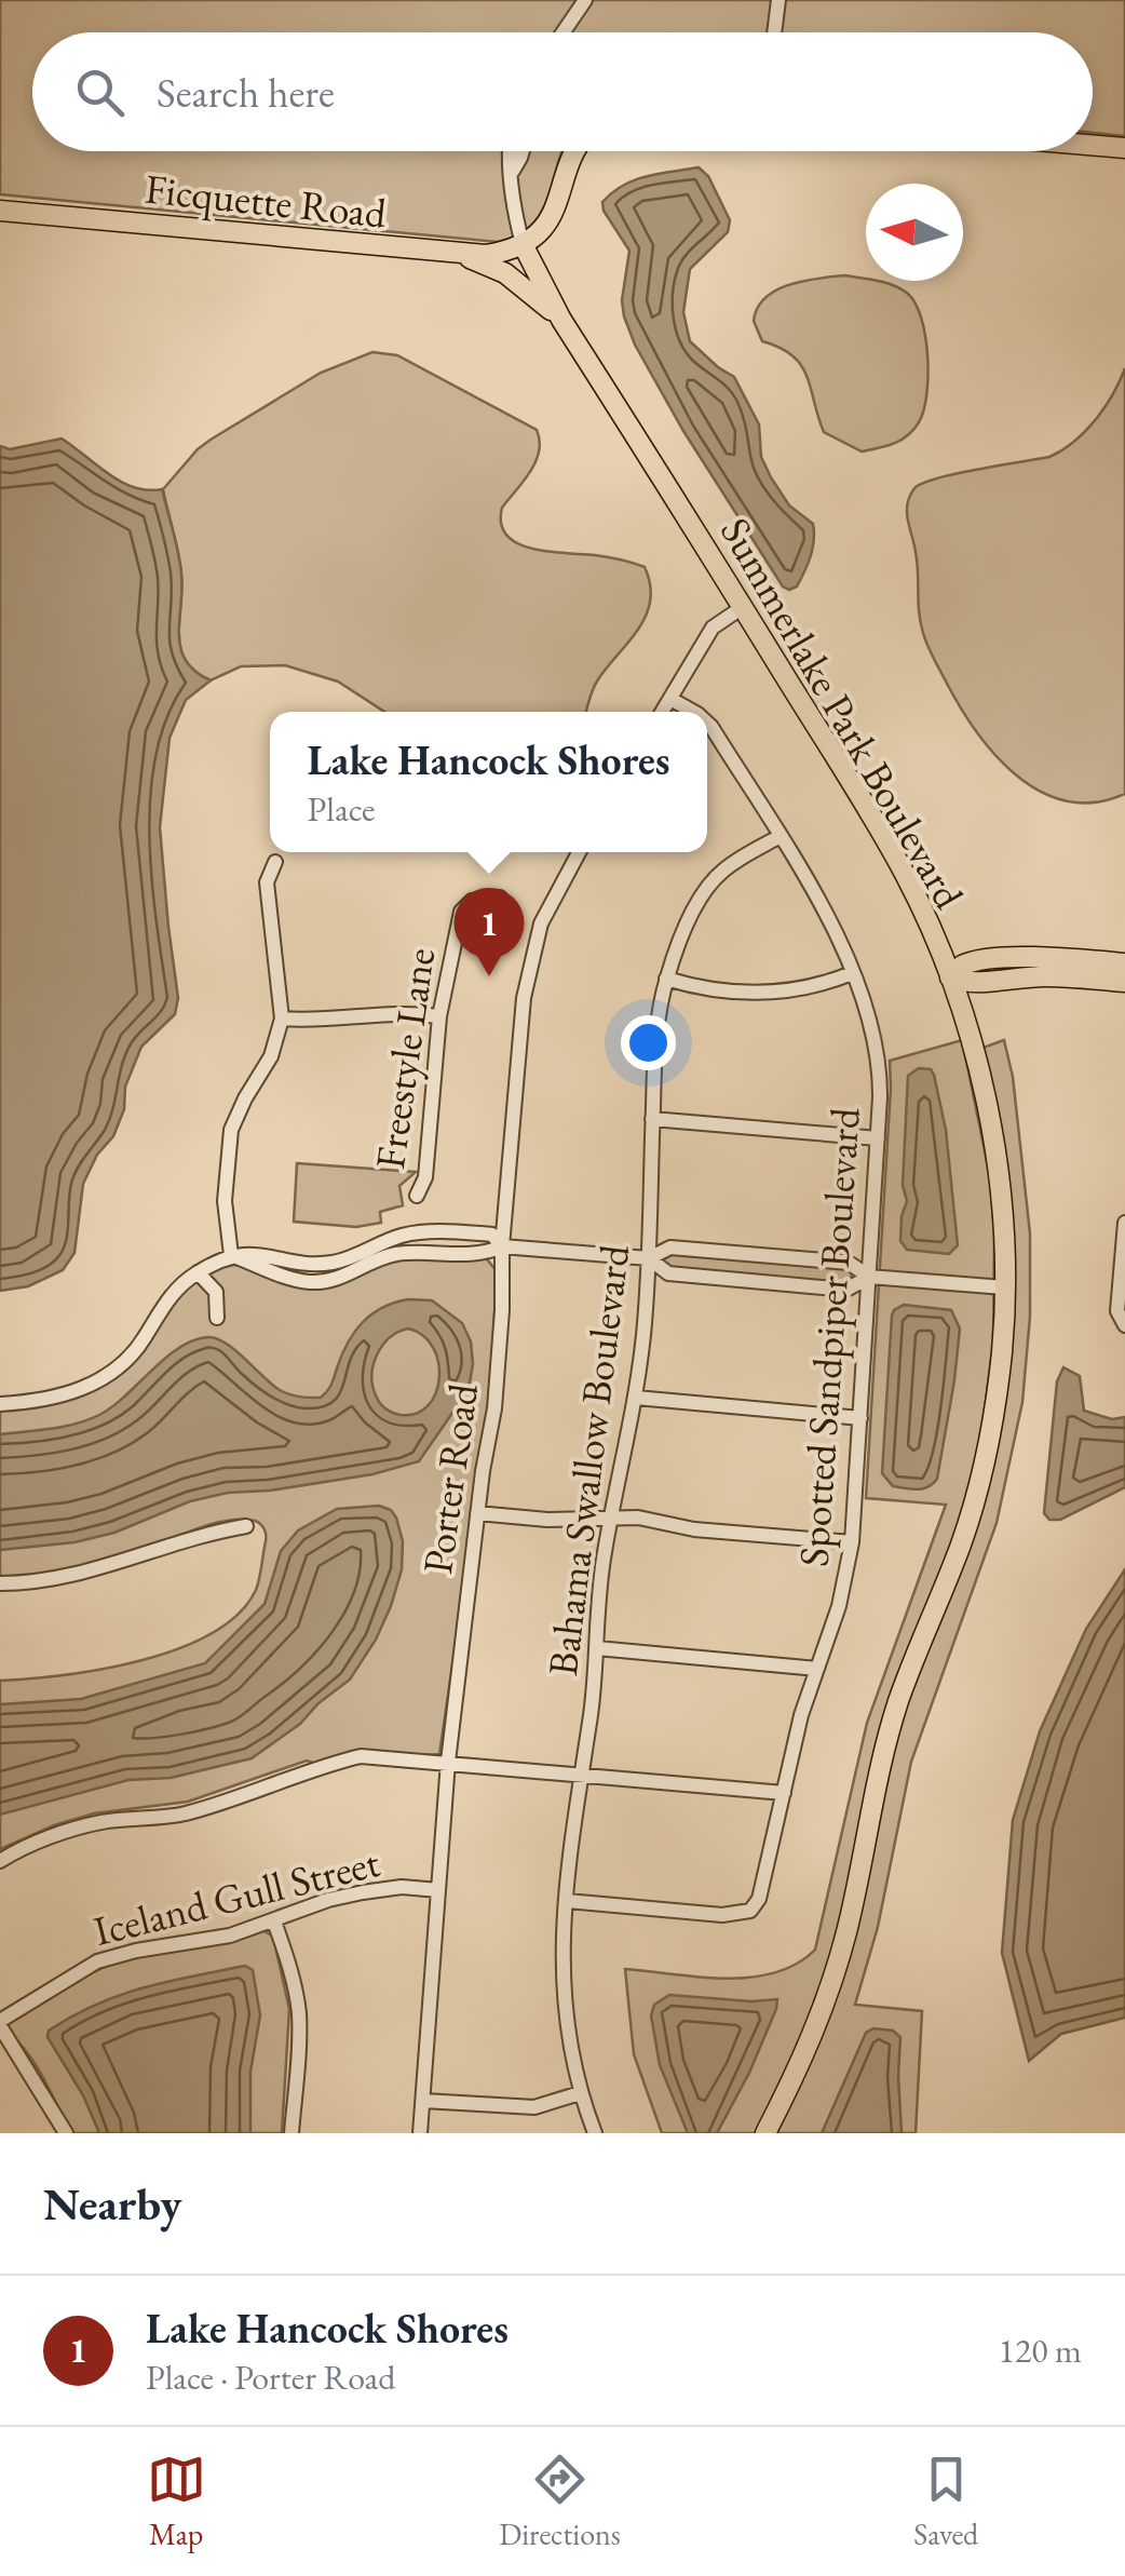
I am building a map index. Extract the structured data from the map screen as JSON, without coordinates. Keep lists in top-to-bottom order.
{
  "streets": {
    "main road": ["Ficquette Road", "Summerlake Park Boulevard"],
    "street": [
      "Freestyle Lane",
      "Spotted Sandpiper Boulevard",
      "Bahama Swallow Boulevard",
      "Porter Road",
      "Iceland Gull Street"
    ]
  },
  "crossings": [
    ["Ficquette Road", "Summerlake Park Boulevard"],
    ["Spotted Sandpiper Boulevard", "Bahama Swallow Boulevard"],
    ["Porter Road", "Iceland Gull Street"]
  ],
  "north": "left",
  "page": {
    "search": "Search here",
    "popup": ["Lake Hancock Shores", "Place"],
    "pins": "1",
    "heading": "Nearby",
    "list": [
      {
        "mark": "1",
        "name": "Lake Hancock Shores",
        "note": "Place · Porter Road",
        "value": "120 m"
      }
    ],
    "nav": ["Map", "Directions", "Saved"]
  }
}
